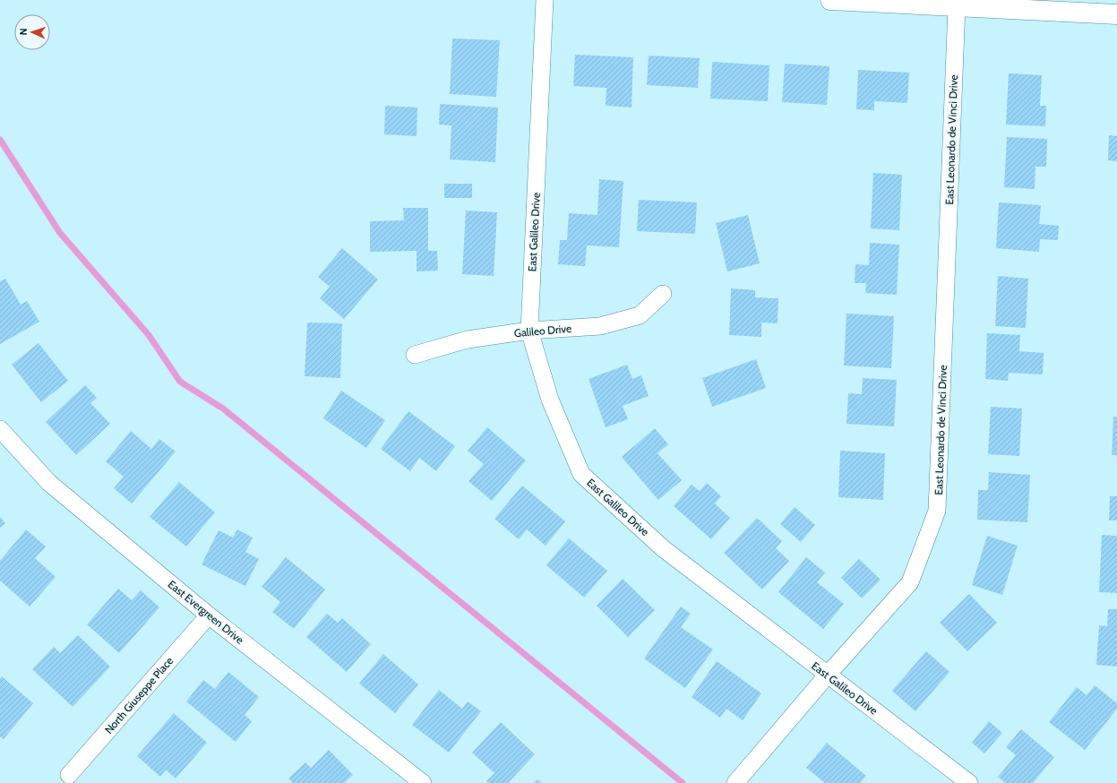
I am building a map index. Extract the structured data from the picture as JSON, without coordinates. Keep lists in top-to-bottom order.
{
  "streets": {
    "street": [
      "East Leonardo de Vinci Drive",
      "East Galileo Drive",
      "Galileo Drive",
      "East Evergreen Drive",
      "North Giuseppe Place"
    ]
  },
  "crossings": [
    ["East Leonardo de Vinci Drive", "East Galileo Drive"],
    ["East Galileo Drive", "Galileo Drive"],
    ["East Evergreen Drive", "North Giuseppe Place"]
  ],
  "north": "left"
}
